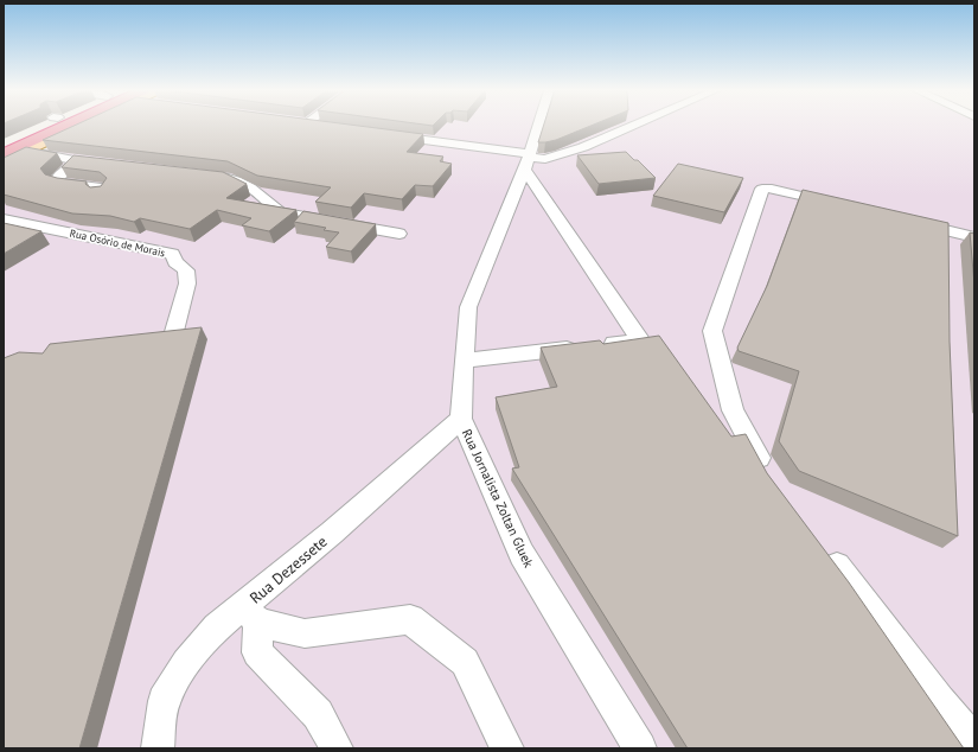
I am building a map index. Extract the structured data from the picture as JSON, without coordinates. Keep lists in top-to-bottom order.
{
  "streets": {
    "street": ["Rua Osório de Morais", "Rua Jornalista Zoltan Gluek", "Rua Dezessete"]
  },
  "crossings": [
    ["Rua Jornalista Zoltan Gluek", "Rua Dezessete"]
  ]
}
